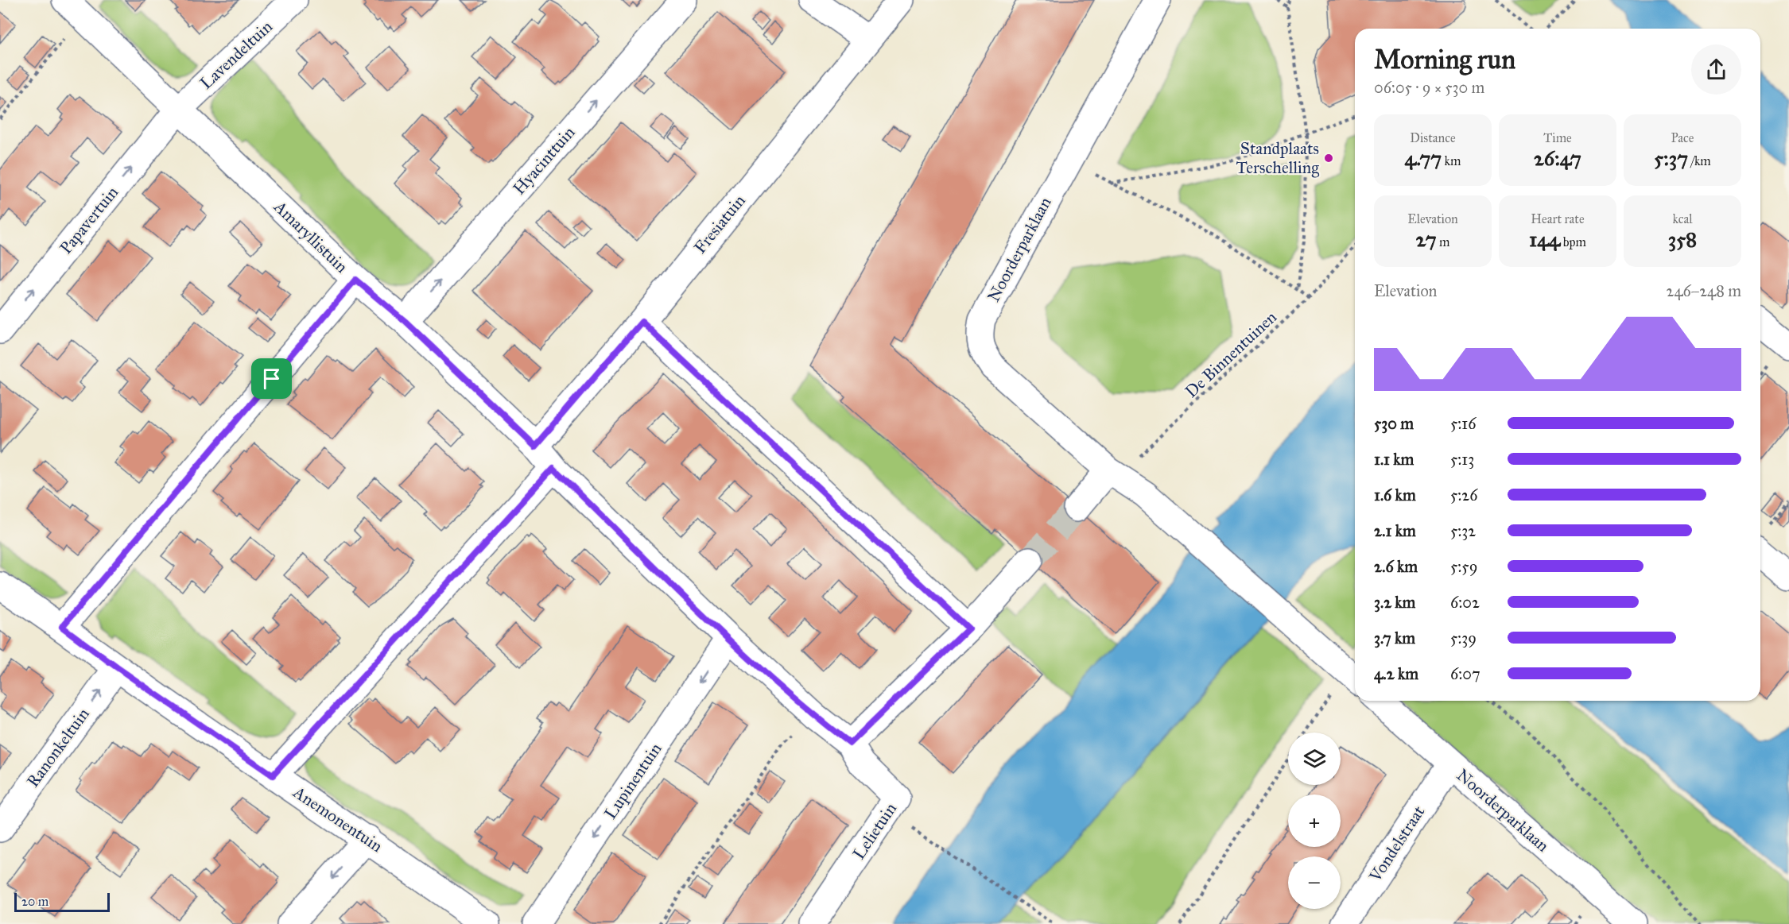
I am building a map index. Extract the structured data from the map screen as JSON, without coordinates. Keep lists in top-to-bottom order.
{
  "streets": {
    "street": [
      "Lavendeltuin",
      "Hyacinttuin",
      "Papavertuin",
      "Fresiatuin",
      "Amaryllistuin",
      "Noorderparklaan",
      "Ranonkeltuin",
      "Lupinentuin",
      "Anemonentuin",
      "Lelietuin",
      "Vondelstraat"
    ],
    "path": ["De Binnentuinen"]
  },
  "crossings": [
    ["Lavendeltuin", "Papavertuin"],
    ["Lavendeltuin", "Amaryllistuin"],
    ["Hyacinttuin", "Amaryllistuin"],
    ["Papavertuin", "Amaryllistuin"],
    ["Fresiatuin", "Amaryllistuin"],
    ["Amaryllistuin", "Lupinentuin"],
    ["Amaryllistuin", "Lelietuin"],
    ["Noorderparklaan", "De Binnentuinen"],
    ["Noorderparklaan", "Vondelstraat"],
    ["Ranonkeltuin", "Anemonentuin"]
  ],
  "one_way": [
    "Hyacinttuin",
    "Papavertuin",
    "Ranonkeltuin",
    "Lupinentuin"
  ],
  "places": ["Standplaats Terschelling"],
  "scale_bar": "20 m",
  "page": {
    "heading": ["Morning run", "06:05 · 9 × 530 m"],
    "stats": [
      ["Distance", "4.77 km"],
      ["Time", "26:47"],
      ["Pace", "5:37 /km"],
      ["Elevation", "27 m"],
      ["Heart rate", "144 bpm"],
      ["kcal", "358"]
    ],
    "chart": ["Elevation", "246–248 m"],
    "list": [
      {
        "name": "530 m",
        "note": "5:16"
      },
      {
        "name": "1.1 km",
        "note": "5:13"
      },
      {
        "name": "1.6 km",
        "note": "5:26"
      },
      {
        "name": "2.1 km",
        "note": "5:32"
      },
      {
        "name": "2.6 km",
        "note": "5:59"
      },
      {
        "name": "3.2 km",
        "note": "6:02"
      },
      {
        "name": "3.7 km",
        "note": "5:39"
      },
      {
        "name": "4.2 km",
        "note": "6:07"
      }
    ],
    "map_buttons": ["+", "−"],
    "scale": "20 m"
  }
}
